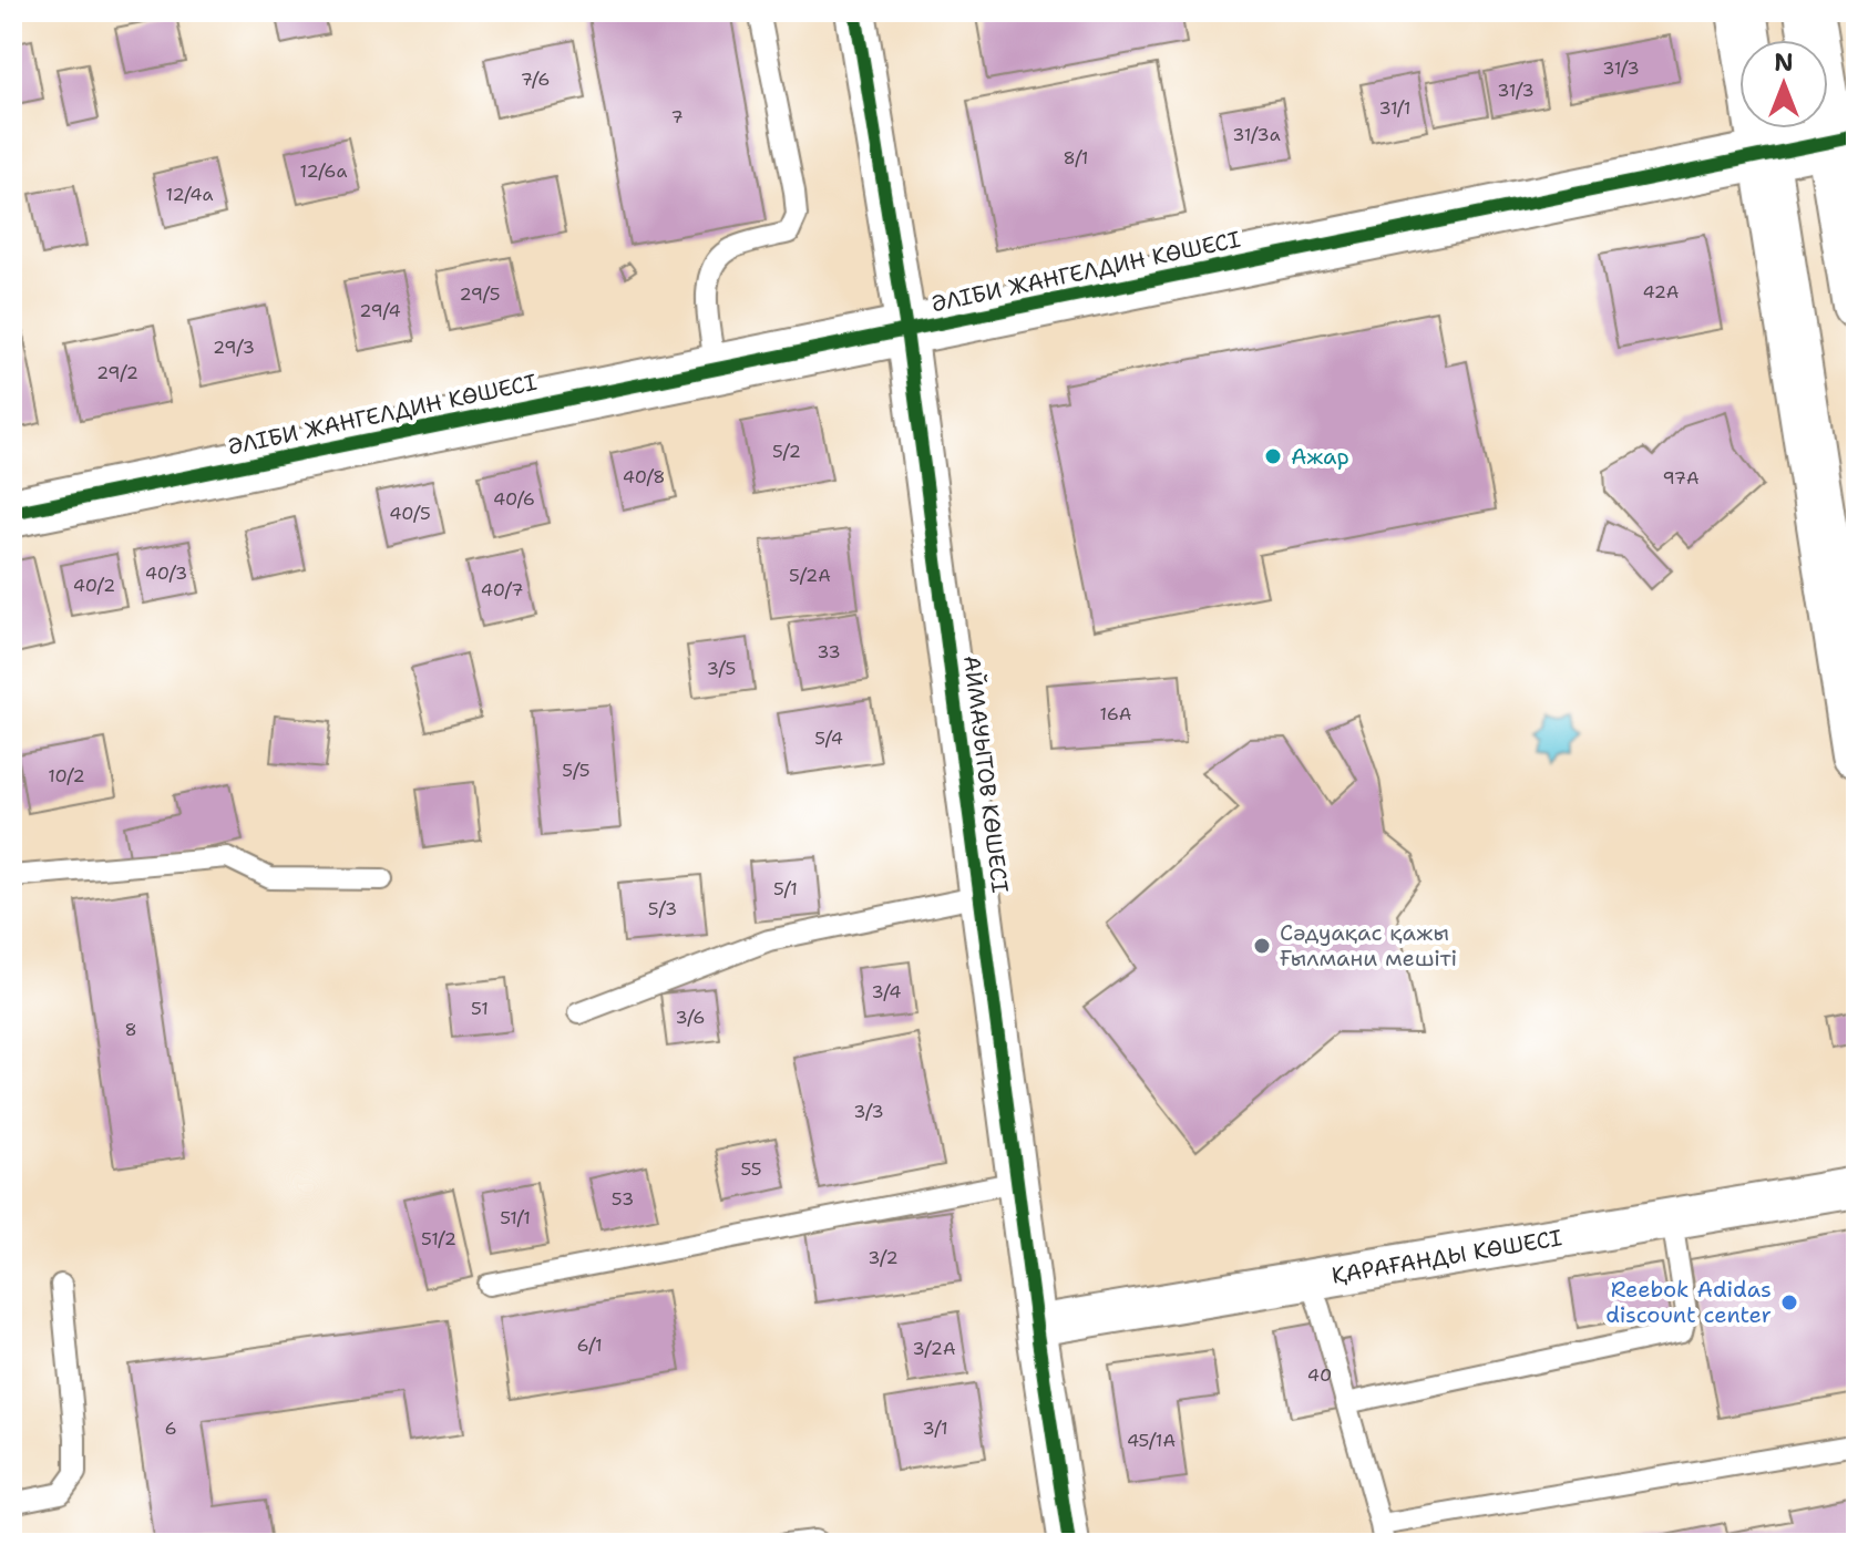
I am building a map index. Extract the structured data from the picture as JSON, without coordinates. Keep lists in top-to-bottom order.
{
  "streets": {
    "street": ["ӘЛІБИ ЖАНГЕЛДИН КӨШЕСІ", "АЙМАУЫТОВ КӨШЕСІ", "ҚАРАҒАНДЫ КӨШЕСІ"]
  },
  "crossings": [
    ["ӘЛІБИ ЖАНГЕЛДИН КӨШЕСІ", "АЙМАУЫТОВ КӨШЕСІ"],
    ["АЙМАУЫТОВ КӨШЕСІ", "ҚАРАҒАНДЫ КӨШЕСІ"]
  ],
  "places": ["Ажар", "Сәдуақас қажы Ғылмани мешіті", "Reebok Adidas discount center"],
  "house_numbers": [
    "31/3",
    "7/6",
    "31/3",
    "31/1",
    "7",
    "31/3а",
    "8/1",
    "12/6а",
    "12/4а",
    "42А",
    "29/5",
    "29/4",
    "29/3",
    "29/2",
    "5/2",
    "40/8",
    "97А",
    "40/6",
    "40/5",
    "40/3",
    "5/2А",
    "40/2",
    "40/7",
    "33",
    "3/5",
    "16А",
    "5/4",
    "5/5",
    "10/2",
    "5/1",
    "5/3",
    "3/4",
    "51",
    "3/6",
    "8",
    "3/3",
    "55",
    "53",
    "51/1",
    "51/2",
    "3/2",
    "6/1",
    "3/2А",
    "40",
    "6",
    "3/1",
    "45/1А"
  ],
  "north": "top"
}
